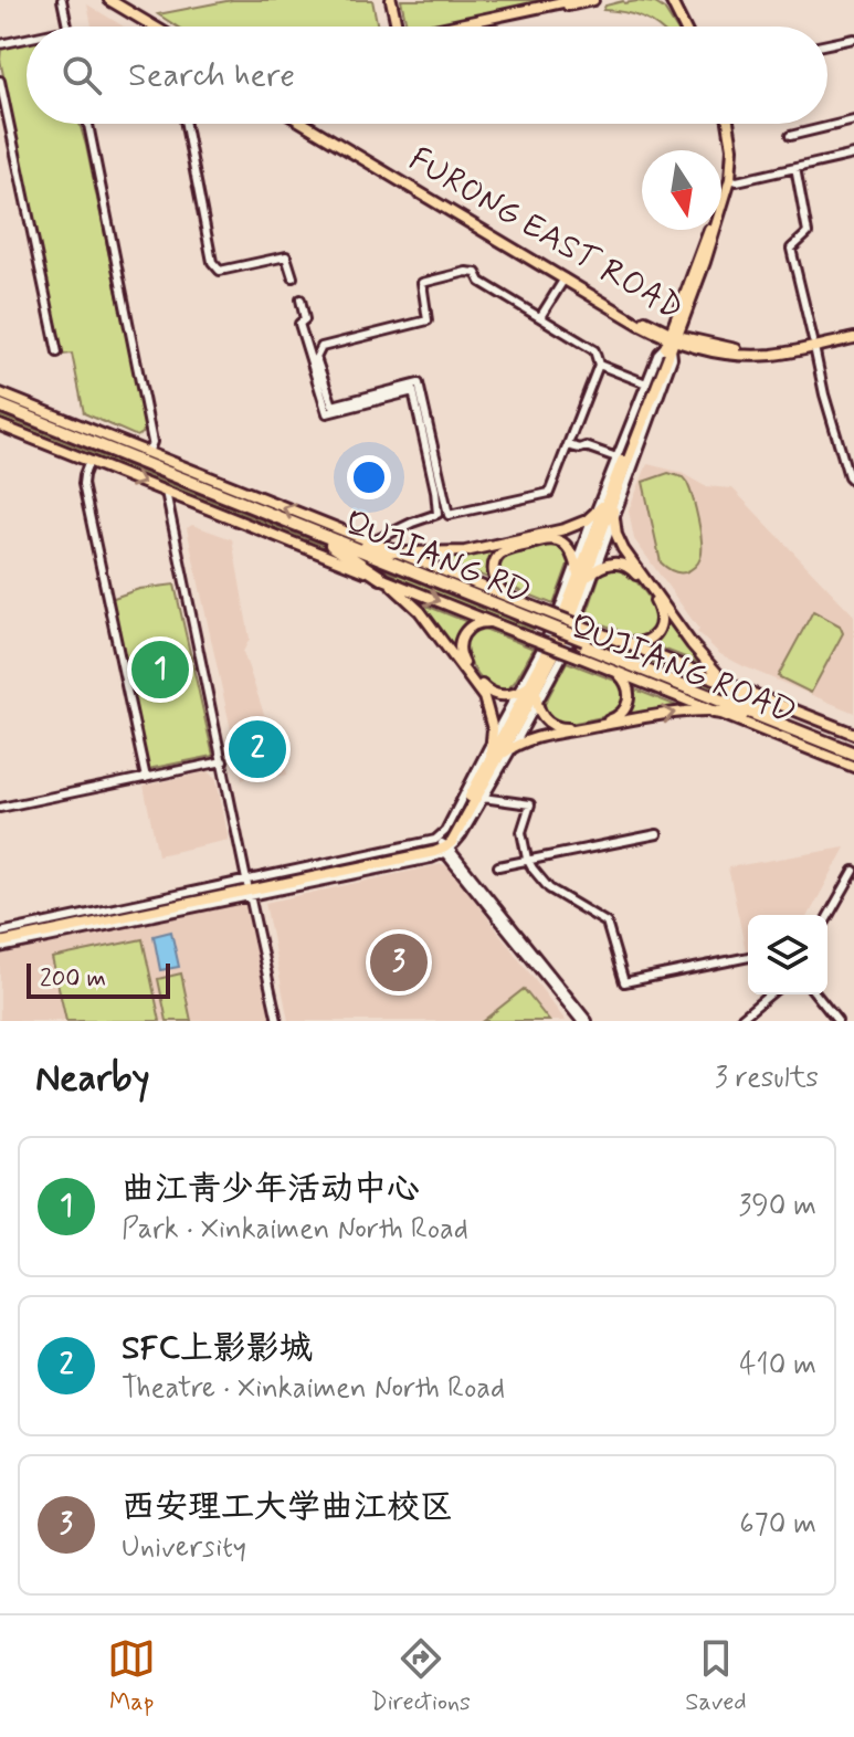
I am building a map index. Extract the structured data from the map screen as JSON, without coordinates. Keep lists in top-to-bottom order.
{
  "streets": {
    "highway": ["QUJIANG RD"],
    "main road": ["FURONG EAST ROAD", "QUJIANG ROAD"]
  },
  "crossings": [
    ["QUJIANG RD", "QUJIANG ROAD"]
  ],
  "scale_bar": "200 m",
  "north": "bottom",
  "page": {
    "search": "Search here",
    "pins": ["1", "2", "3"],
    "scale": "200 m",
    "heading": ["Nearby", "3 results"],
    "list": [
      {
        "mark": "1",
        "name": "曲江青少年活动中心",
        "note": "Park · Xinkaimen North Road",
        "value": "390 m"
      },
      {
        "mark": "2",
        "name": "SFC上影影城",
        "note": "Theatre · Xinkaimen North Road",
        "value": "410 m"
      },
      {
        "mark": "3",
        "name": "西安理工大学曲江校区",
        "note": "University",
        "value": "670 m"
      }
    ],
    "nav": ["Map", "Directions", "Saved"]
  }
}
